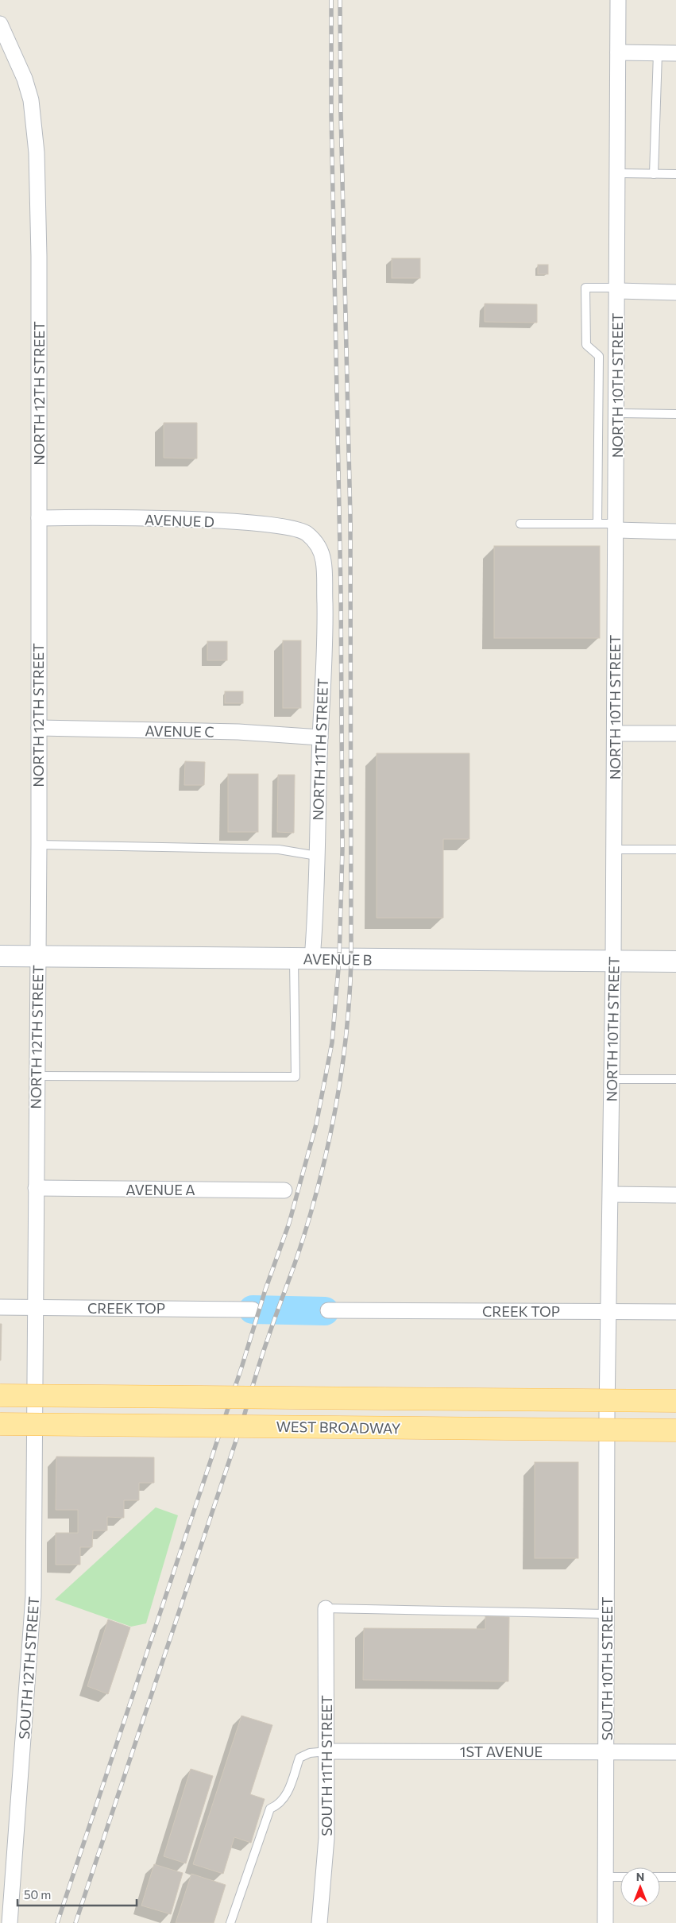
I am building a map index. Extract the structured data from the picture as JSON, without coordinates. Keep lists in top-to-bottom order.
{
  "streets": {
    "main road": ["WEST BROADWAY"],
    "street": [
      "NORTH 10TH STREET",
      "NORTH 12TH STREET",
      "AVENUE D",
      "AVENUE C",
      "NORTH 11TH STREET",
      "AVENUE B",
      "AVENUE A",
      "CREEK TOP",
      "SOUTH 12TH STREET",
      "SOUTH 10TH STREET",
      "1ST AVENUE",
      "SOUTH 11TH STREET"
    ]
  },
  "crossings": [
    ["NORTH 10TH STREET", "AVENUE B"],
    ["NORTH 10TH STREET", "CREEK TOP"],
    ["NORTH 10TH STREET", "SOUTH 10TH STREET"],
    ["NORTH 12TH STREET", "AVENUE D"],
    ["NORTH 12TH STREET", "AVENUE C"],
    ["NORTH 12TH STREET", "AVENUE B"],
    ["NORTH 12TH STREET", "AVENUE A"],
    ["NORTH 12TH STREET", "CREEK TOP"],
    ["NORTH 12TH STREET", "SOUTH 12TH STREET"],
    ["AVENUE D", "NORTH 11TH STREET"],
    ["AVENUE C", "NORTH 11TH STREET"],
    ["NORTH 11TH STREET", "AVENUE B"],
    ["SOUTH 10TH STREET", "1ST AVENUE"],
    ["1ST AVENUE", "SOUTH 11TH STREET"]
  ],
  "scale_bar": "50 m",
  "north": "top"
}
